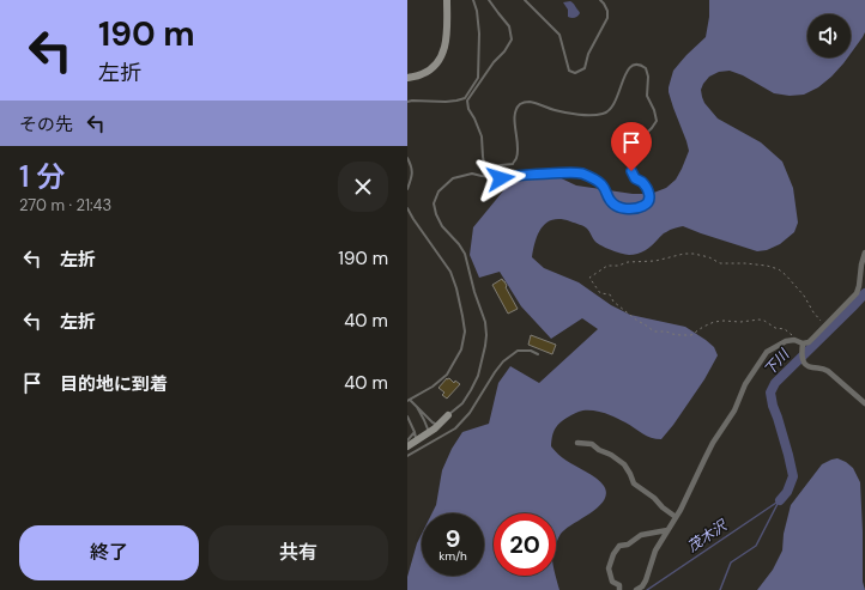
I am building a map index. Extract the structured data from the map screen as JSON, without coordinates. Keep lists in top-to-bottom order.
{
  "water": ["下川", "茂木沢"],
  "page": {
    "turn": ["190 m", "左折"],
    "then": "その先",
    "heading": ["1 分", "270 m · 21:43"],
    "list": [
      {
        "name": "左折",
        "value": "190 m"
      },
      {
        "name": "左折",
        "value": "40 m"
      },
      {
        "name": "目的地に到着",
        "value": "40 m"
      }
    ],
    "speed": "9 km/h",
    "limit": "20",
    "buttons": ["終了", "共有"]
  }
}
